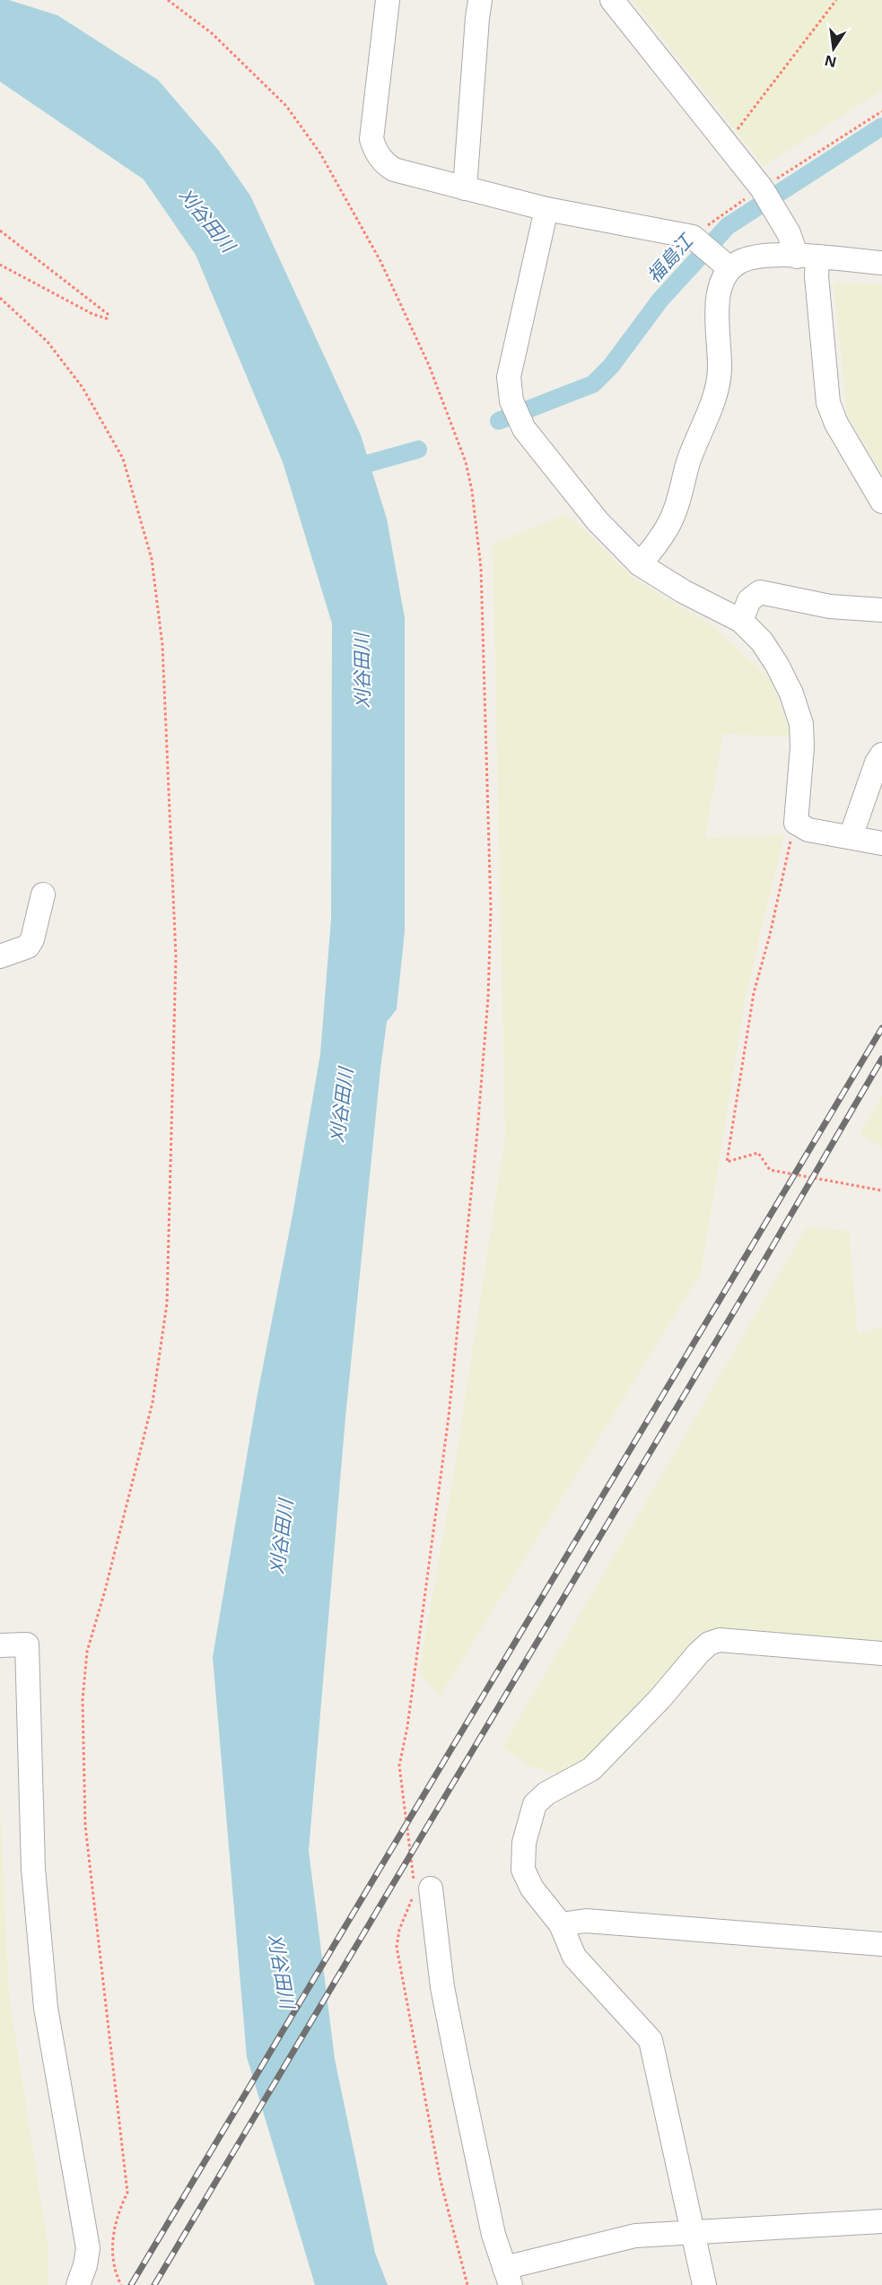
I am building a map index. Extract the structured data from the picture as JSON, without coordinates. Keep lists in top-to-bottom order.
{
  "water": ["刈谷田川", "福島江"],
  "north": "bottom"
}
